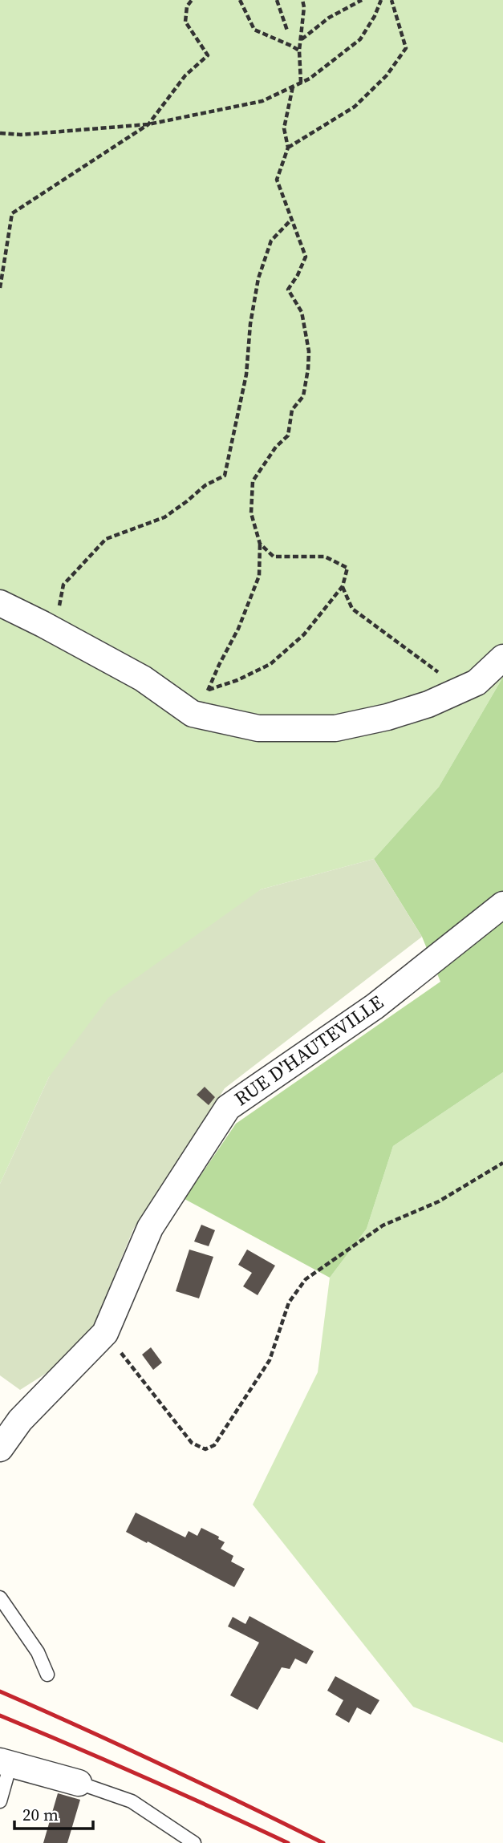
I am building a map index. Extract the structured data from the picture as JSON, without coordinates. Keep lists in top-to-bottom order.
{
  "streets": {
    "street": ["RUE D'HAUTEVILLE"]
  },
  "scale_bar": "20 m"
}
